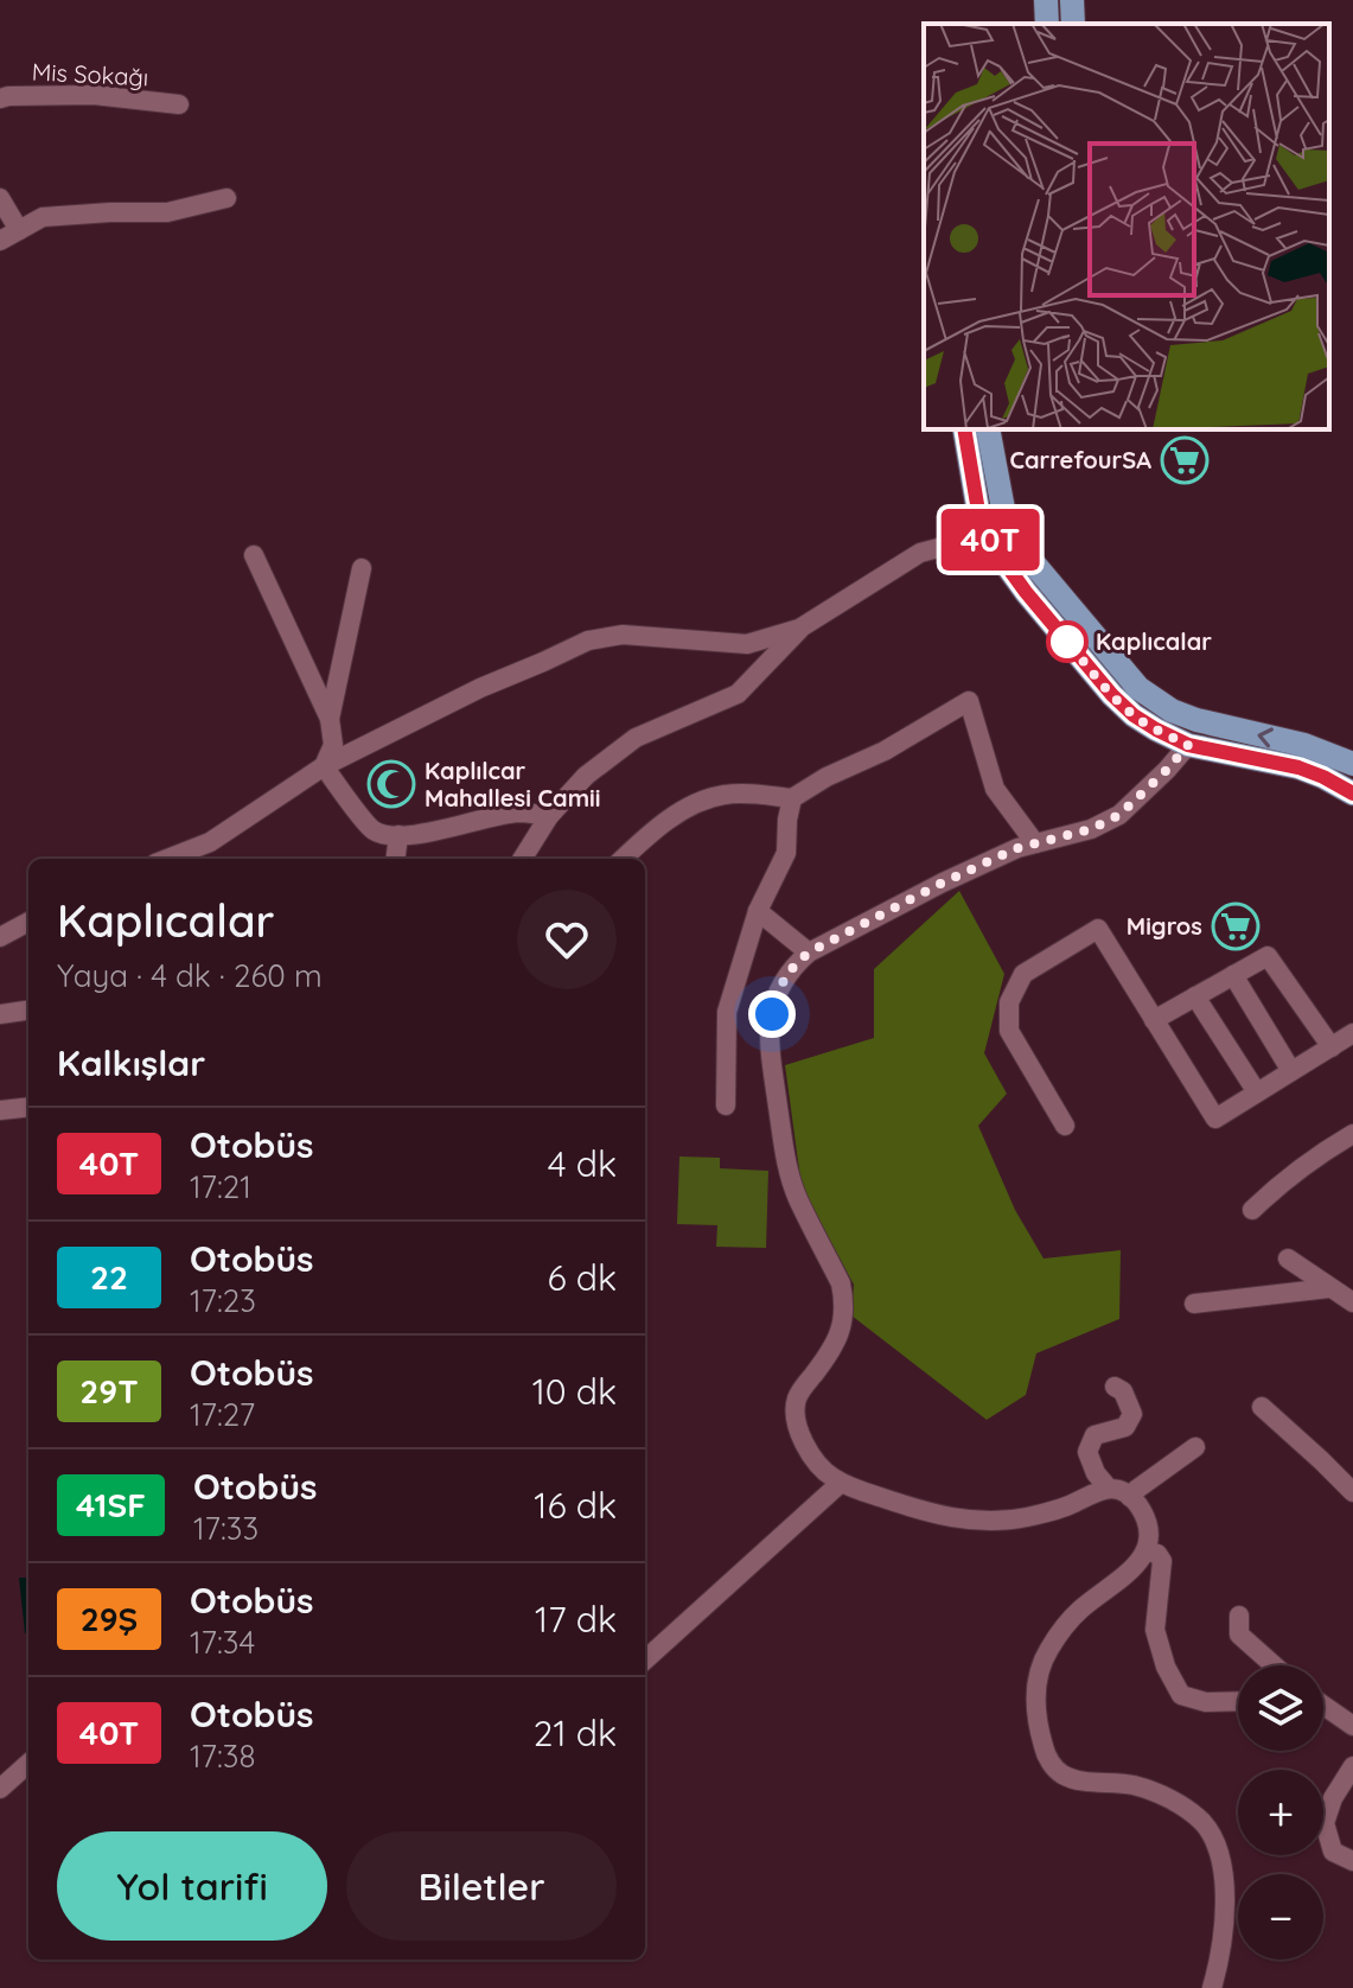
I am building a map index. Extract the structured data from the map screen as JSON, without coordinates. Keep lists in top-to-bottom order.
{
  "streets": {
    "street": ["Mis Sokağı"]
  },
  "places": {
    "supermarket": ["CarrefourSA", "Migros"],
    "other": ["Kaplıcalar"],
    "mosque": ["Kaplılcar Mahallesi Camii"]
  },
  "lines": ["bus line 40T"],
  "page": {
    "on_map": "40T",
    "heading": [
      ["Kaplıcalar", "Yaya · 4 dk · 260 m"],
      "Kalkışlar"
    ],
    "list": [
      {
        "mark": "40T",
        "name": "Otobüs",
        "note": "17:21",
        "value": "4 dk"
      },
      {
        "mark": "22",
        "name": "Otobüs",
        "note": "17:23",
        "value": "6 dk"
      },
      {
        "mark": "29T",
        "name": "Otobüs",
        "note": "17:27",
        "value": "10 dk"
      },
      {
        "mark": "41SF",
        "name": "Otobüs",
        "note": "17:33",
        "value": "16 dk"
      },
      {
        "mark": "29Ş",
        "name": "Otobüs",
        "note": "17:34",
        "value": "17 dk"
      },
      {
        "mark": "40T",
        "name": "Otobüs",
        "note": "17:38",
        "value": "21 dk"
      }
    ],
    "map_buttons": ["+", "−"],
    "buttons": ["Yol tarifi", "Biletler"]
  }
}
